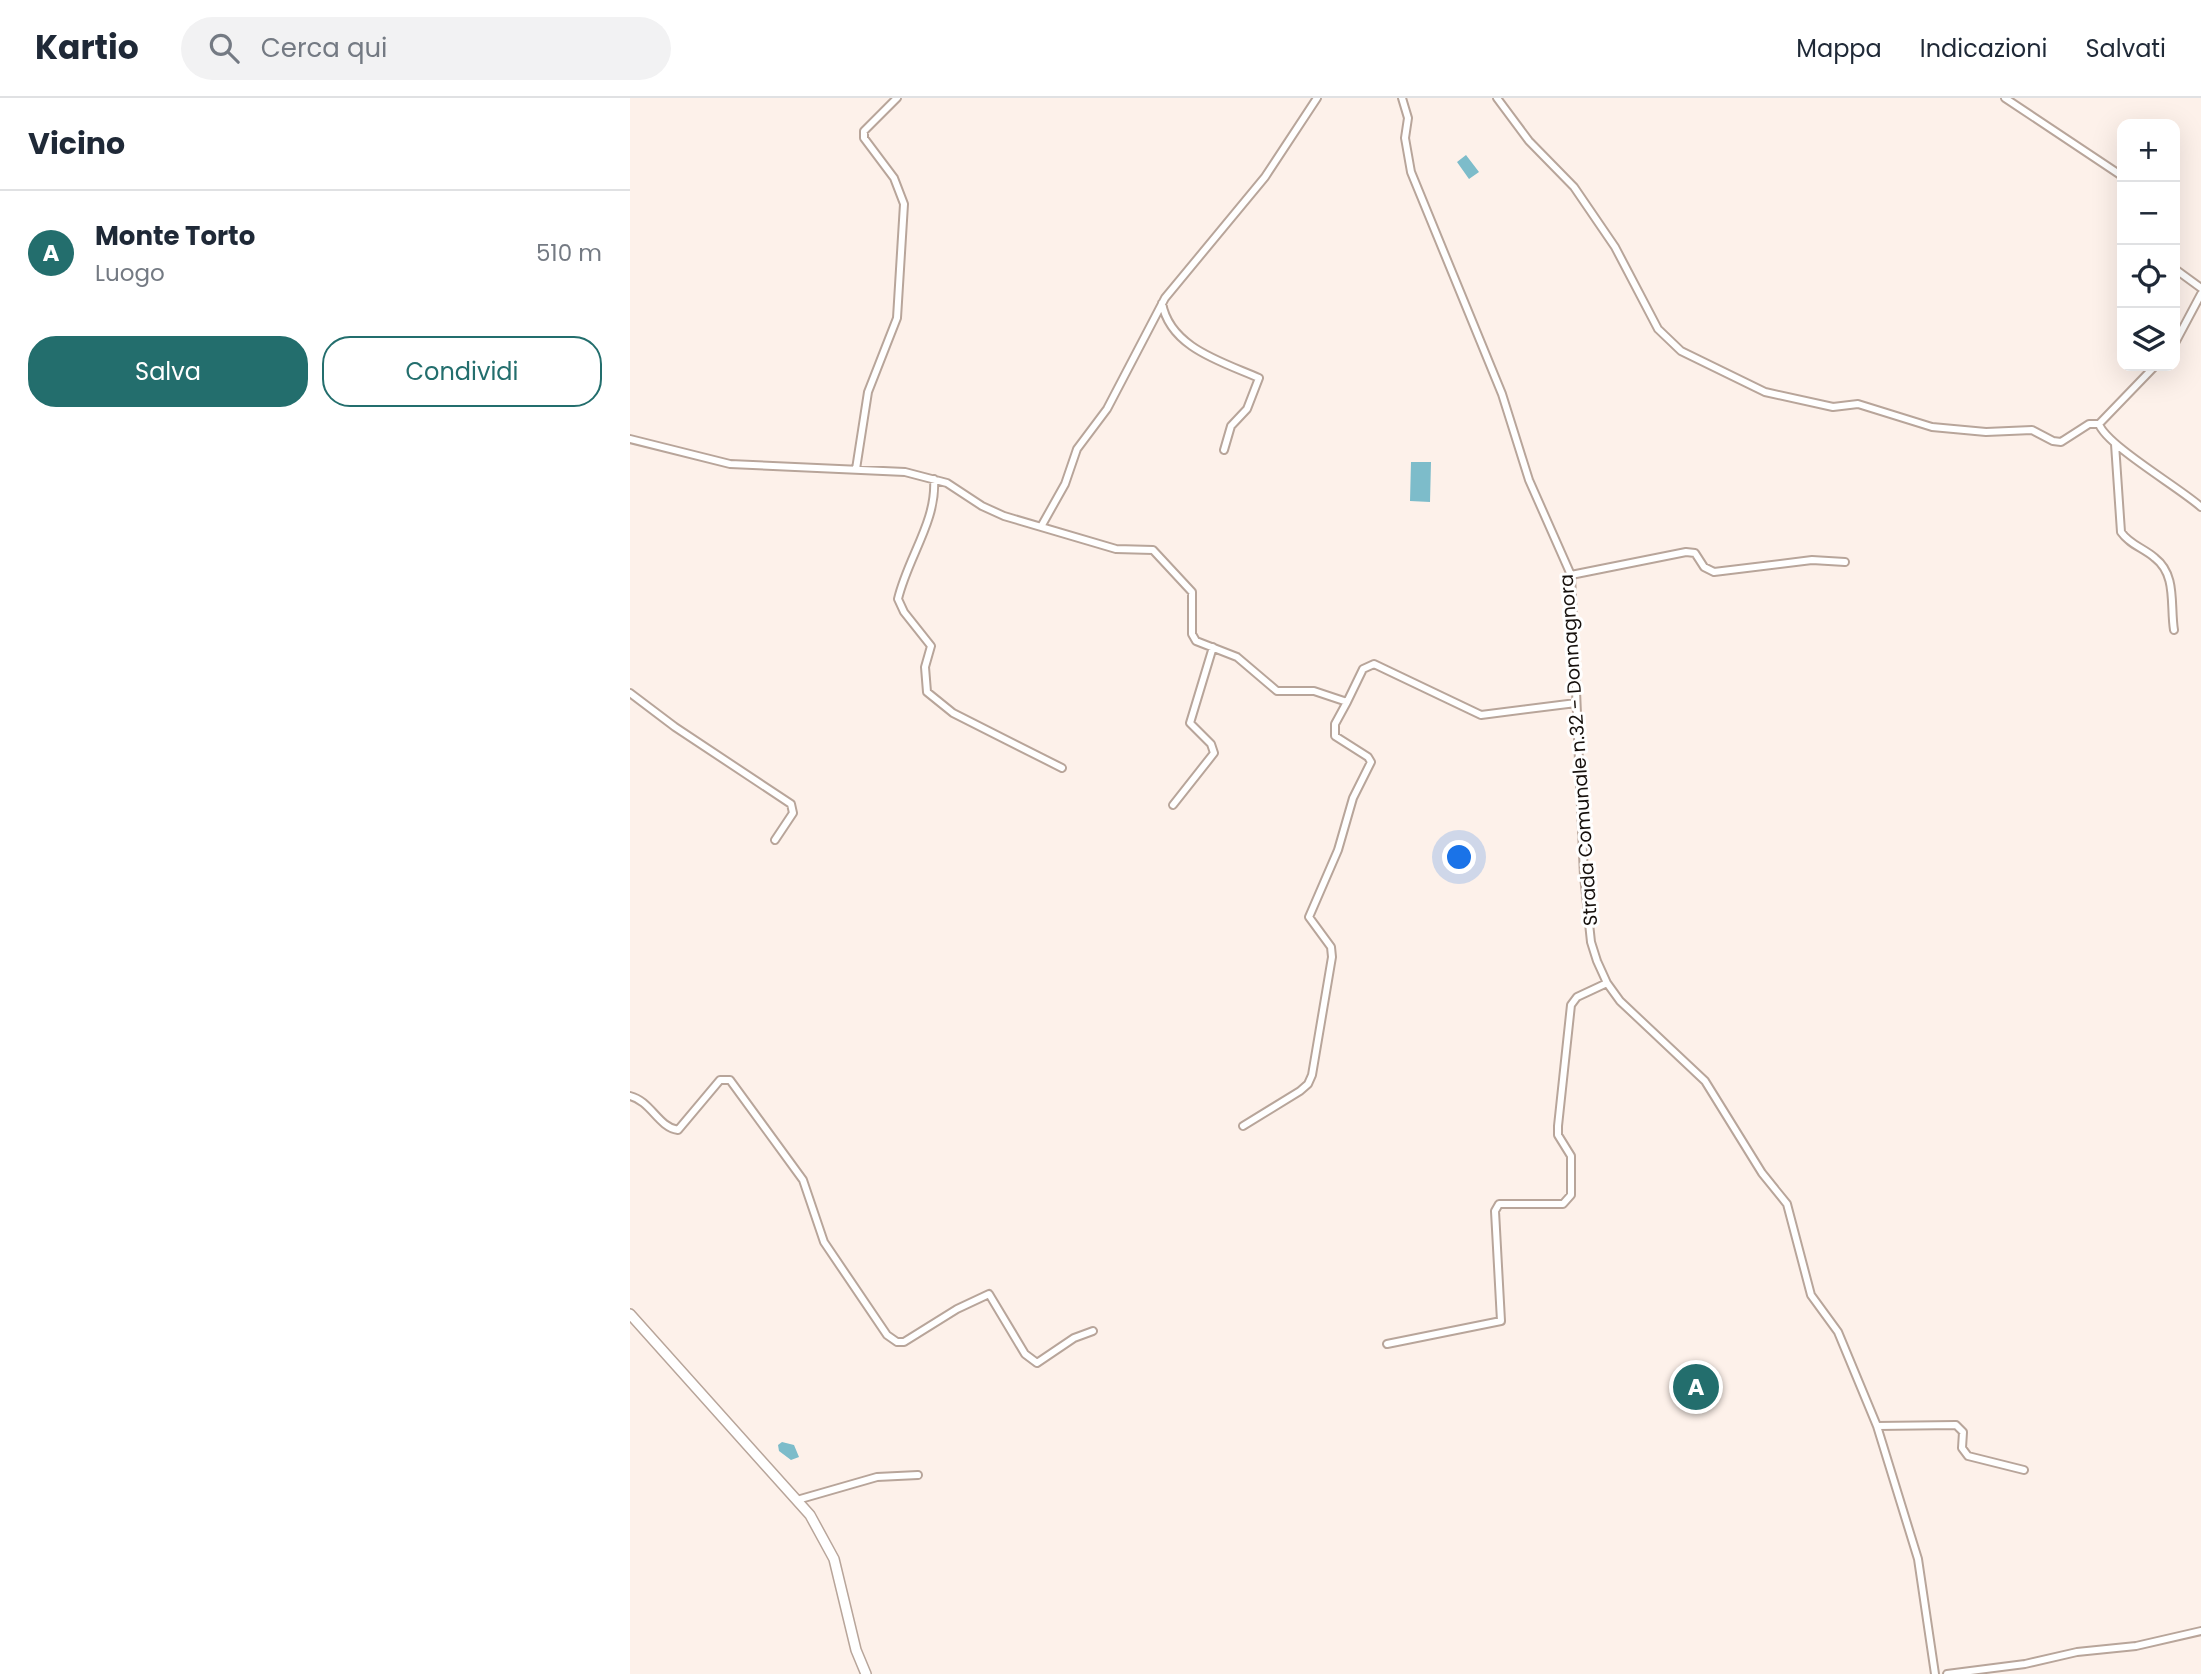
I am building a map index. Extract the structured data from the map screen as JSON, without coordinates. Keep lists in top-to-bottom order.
{
  "streets": {
    "street": ["Strada Comunale n.32 - Donnagnora"]
  },
  "page": {
    "header": "Kartio",
    "search": "Cerca qui",
    "nav": ["Mappa", "Indicazioni", "Salvati"],
    "heading": "Vicino",
    "map_buttons": ["+", "−"],
    "list": [
      {
        "mark": "A",
        "name": "Monte Torto",
        "note": "Luogo",
        "value": "510 m"
      }
    ],
    "buttons": ["Salva", "Condividi"],
    "pins": "A"
  }
}
